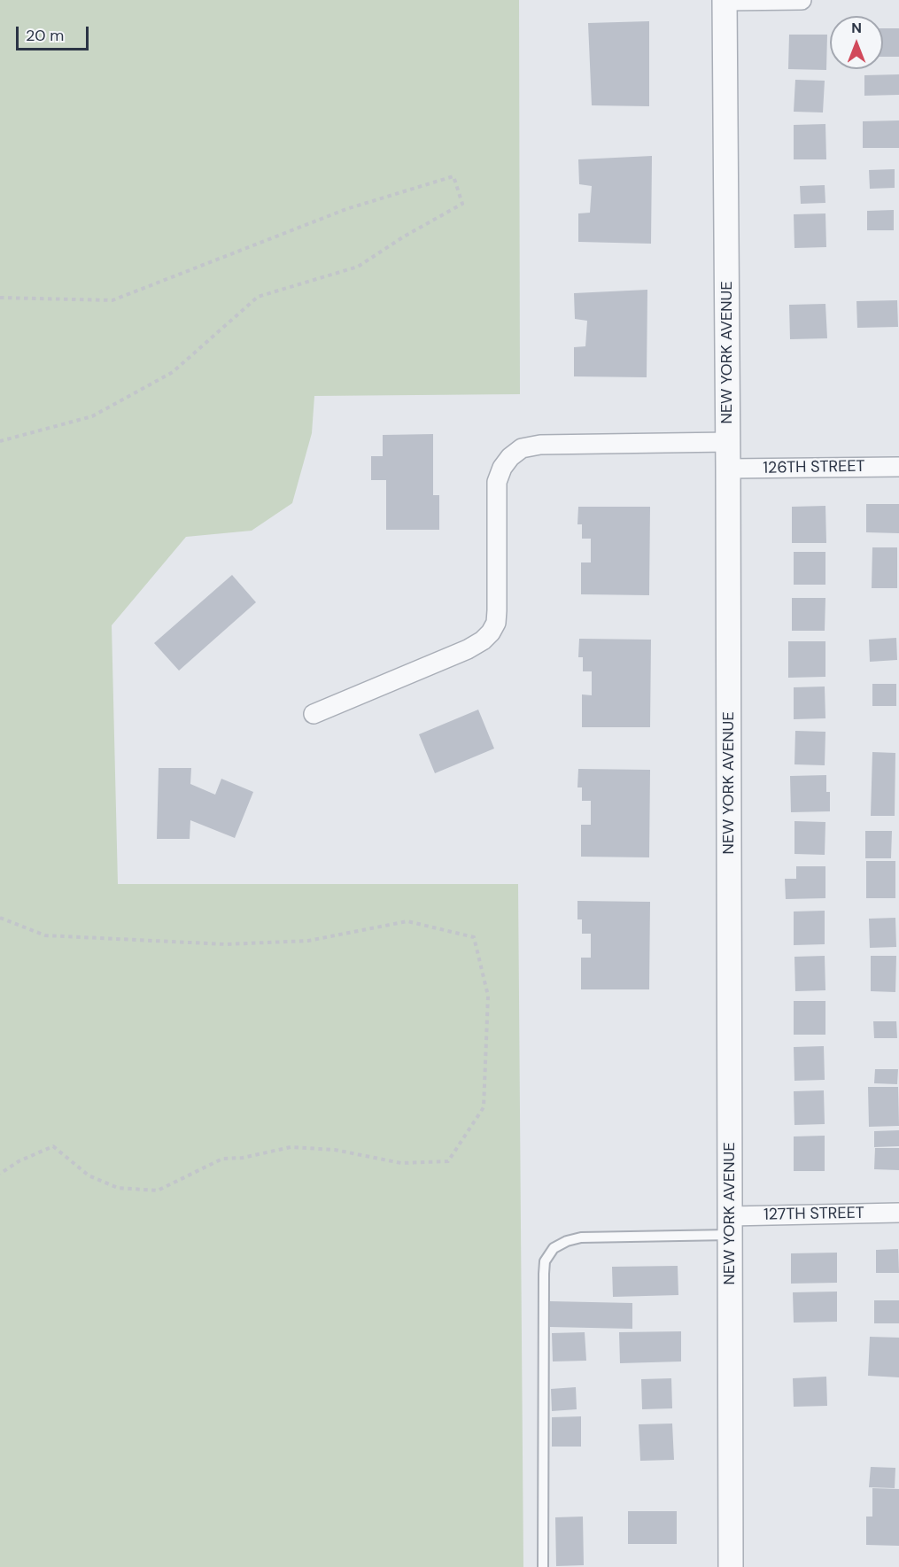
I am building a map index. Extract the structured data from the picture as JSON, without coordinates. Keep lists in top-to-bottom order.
{
  "streets": {
    "street": ["NEW YORK AVENUE", "126TH STREET", "127TH STREET"]
  },
  "crossings": [
    ["NEW YORK AVENUE", "126TH STREET"],
    ["NEW YORK AVENUE", "127TH STREET"]
  ],
  "scale_bar": "20 m",
  "north": "top"
}
